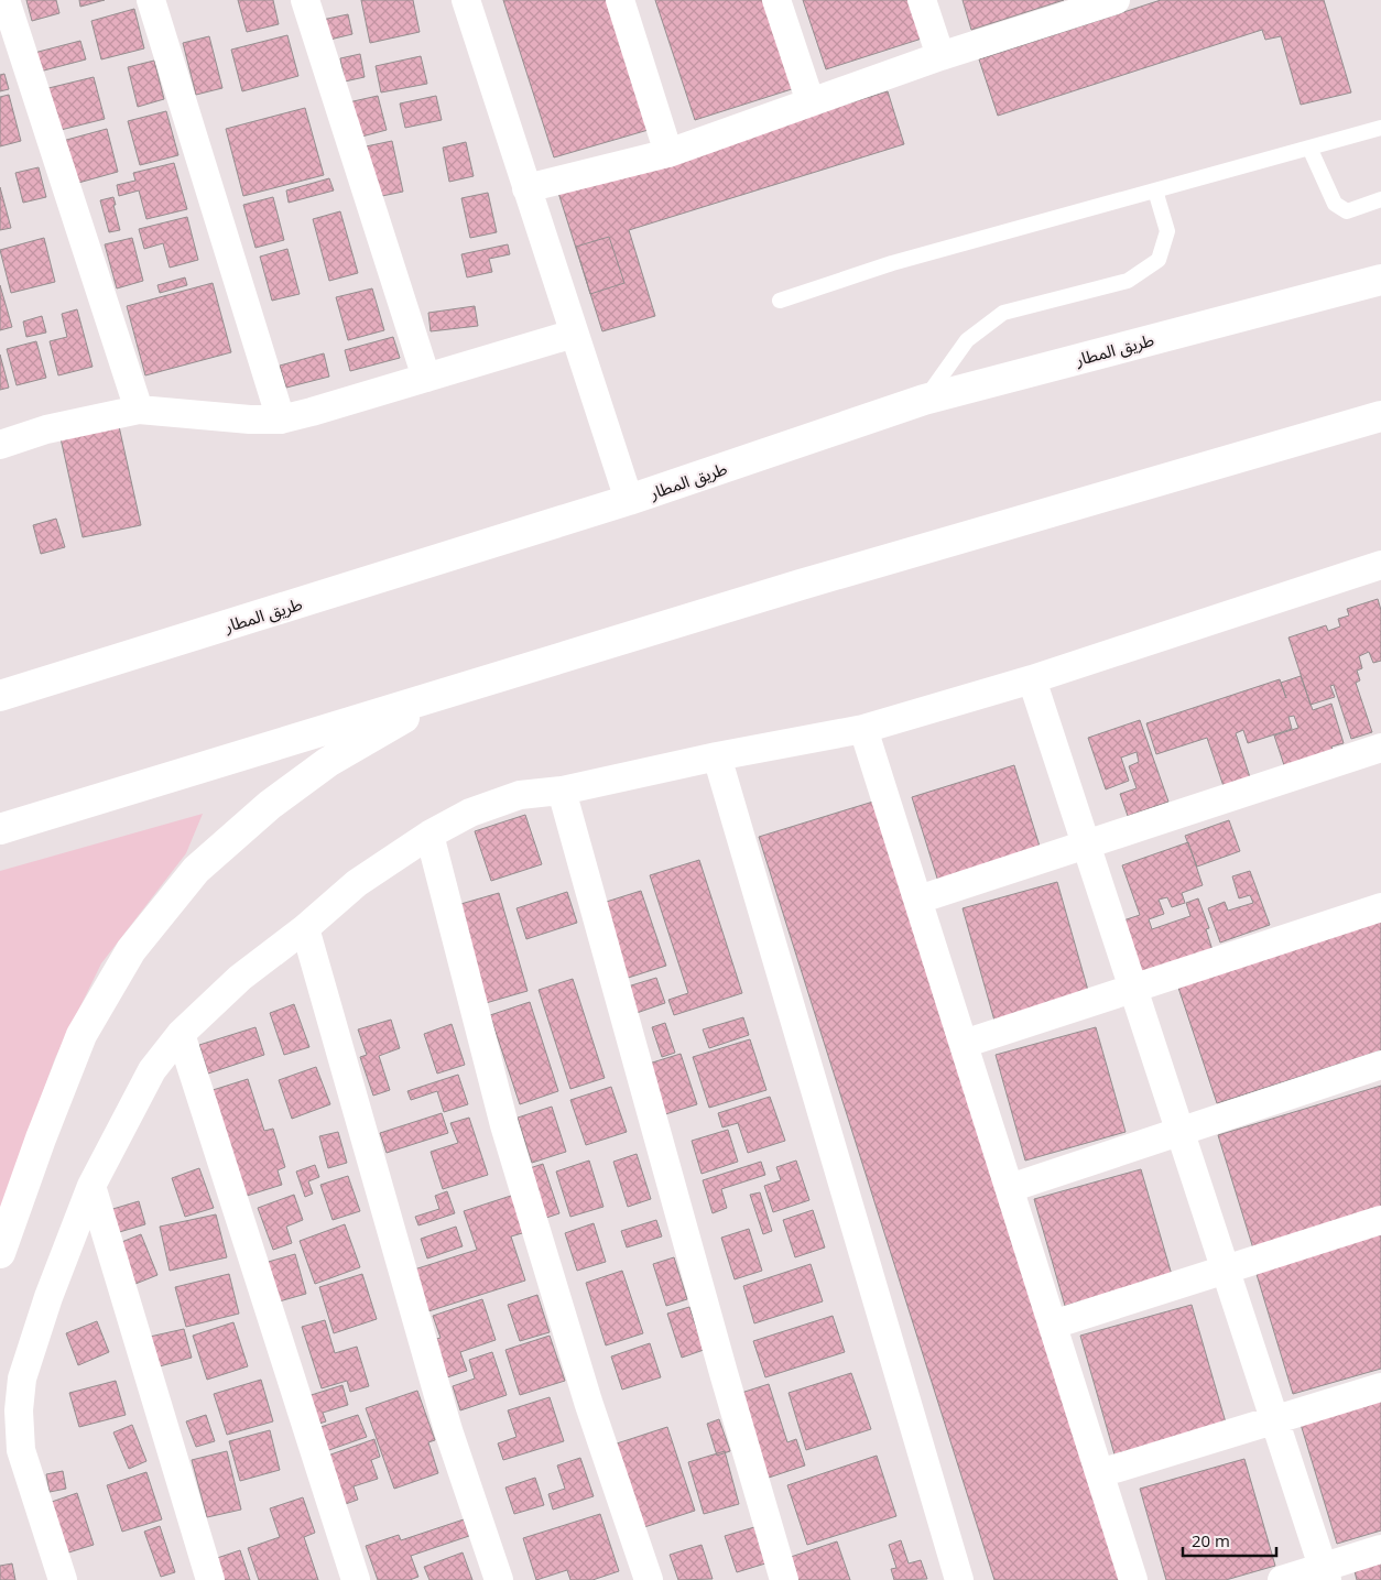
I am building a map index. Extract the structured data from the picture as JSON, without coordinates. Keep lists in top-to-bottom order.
{
  "streets": {
    "highway": ["طريق المطار"]
  },
  "scale_bar": "20 m"
}
